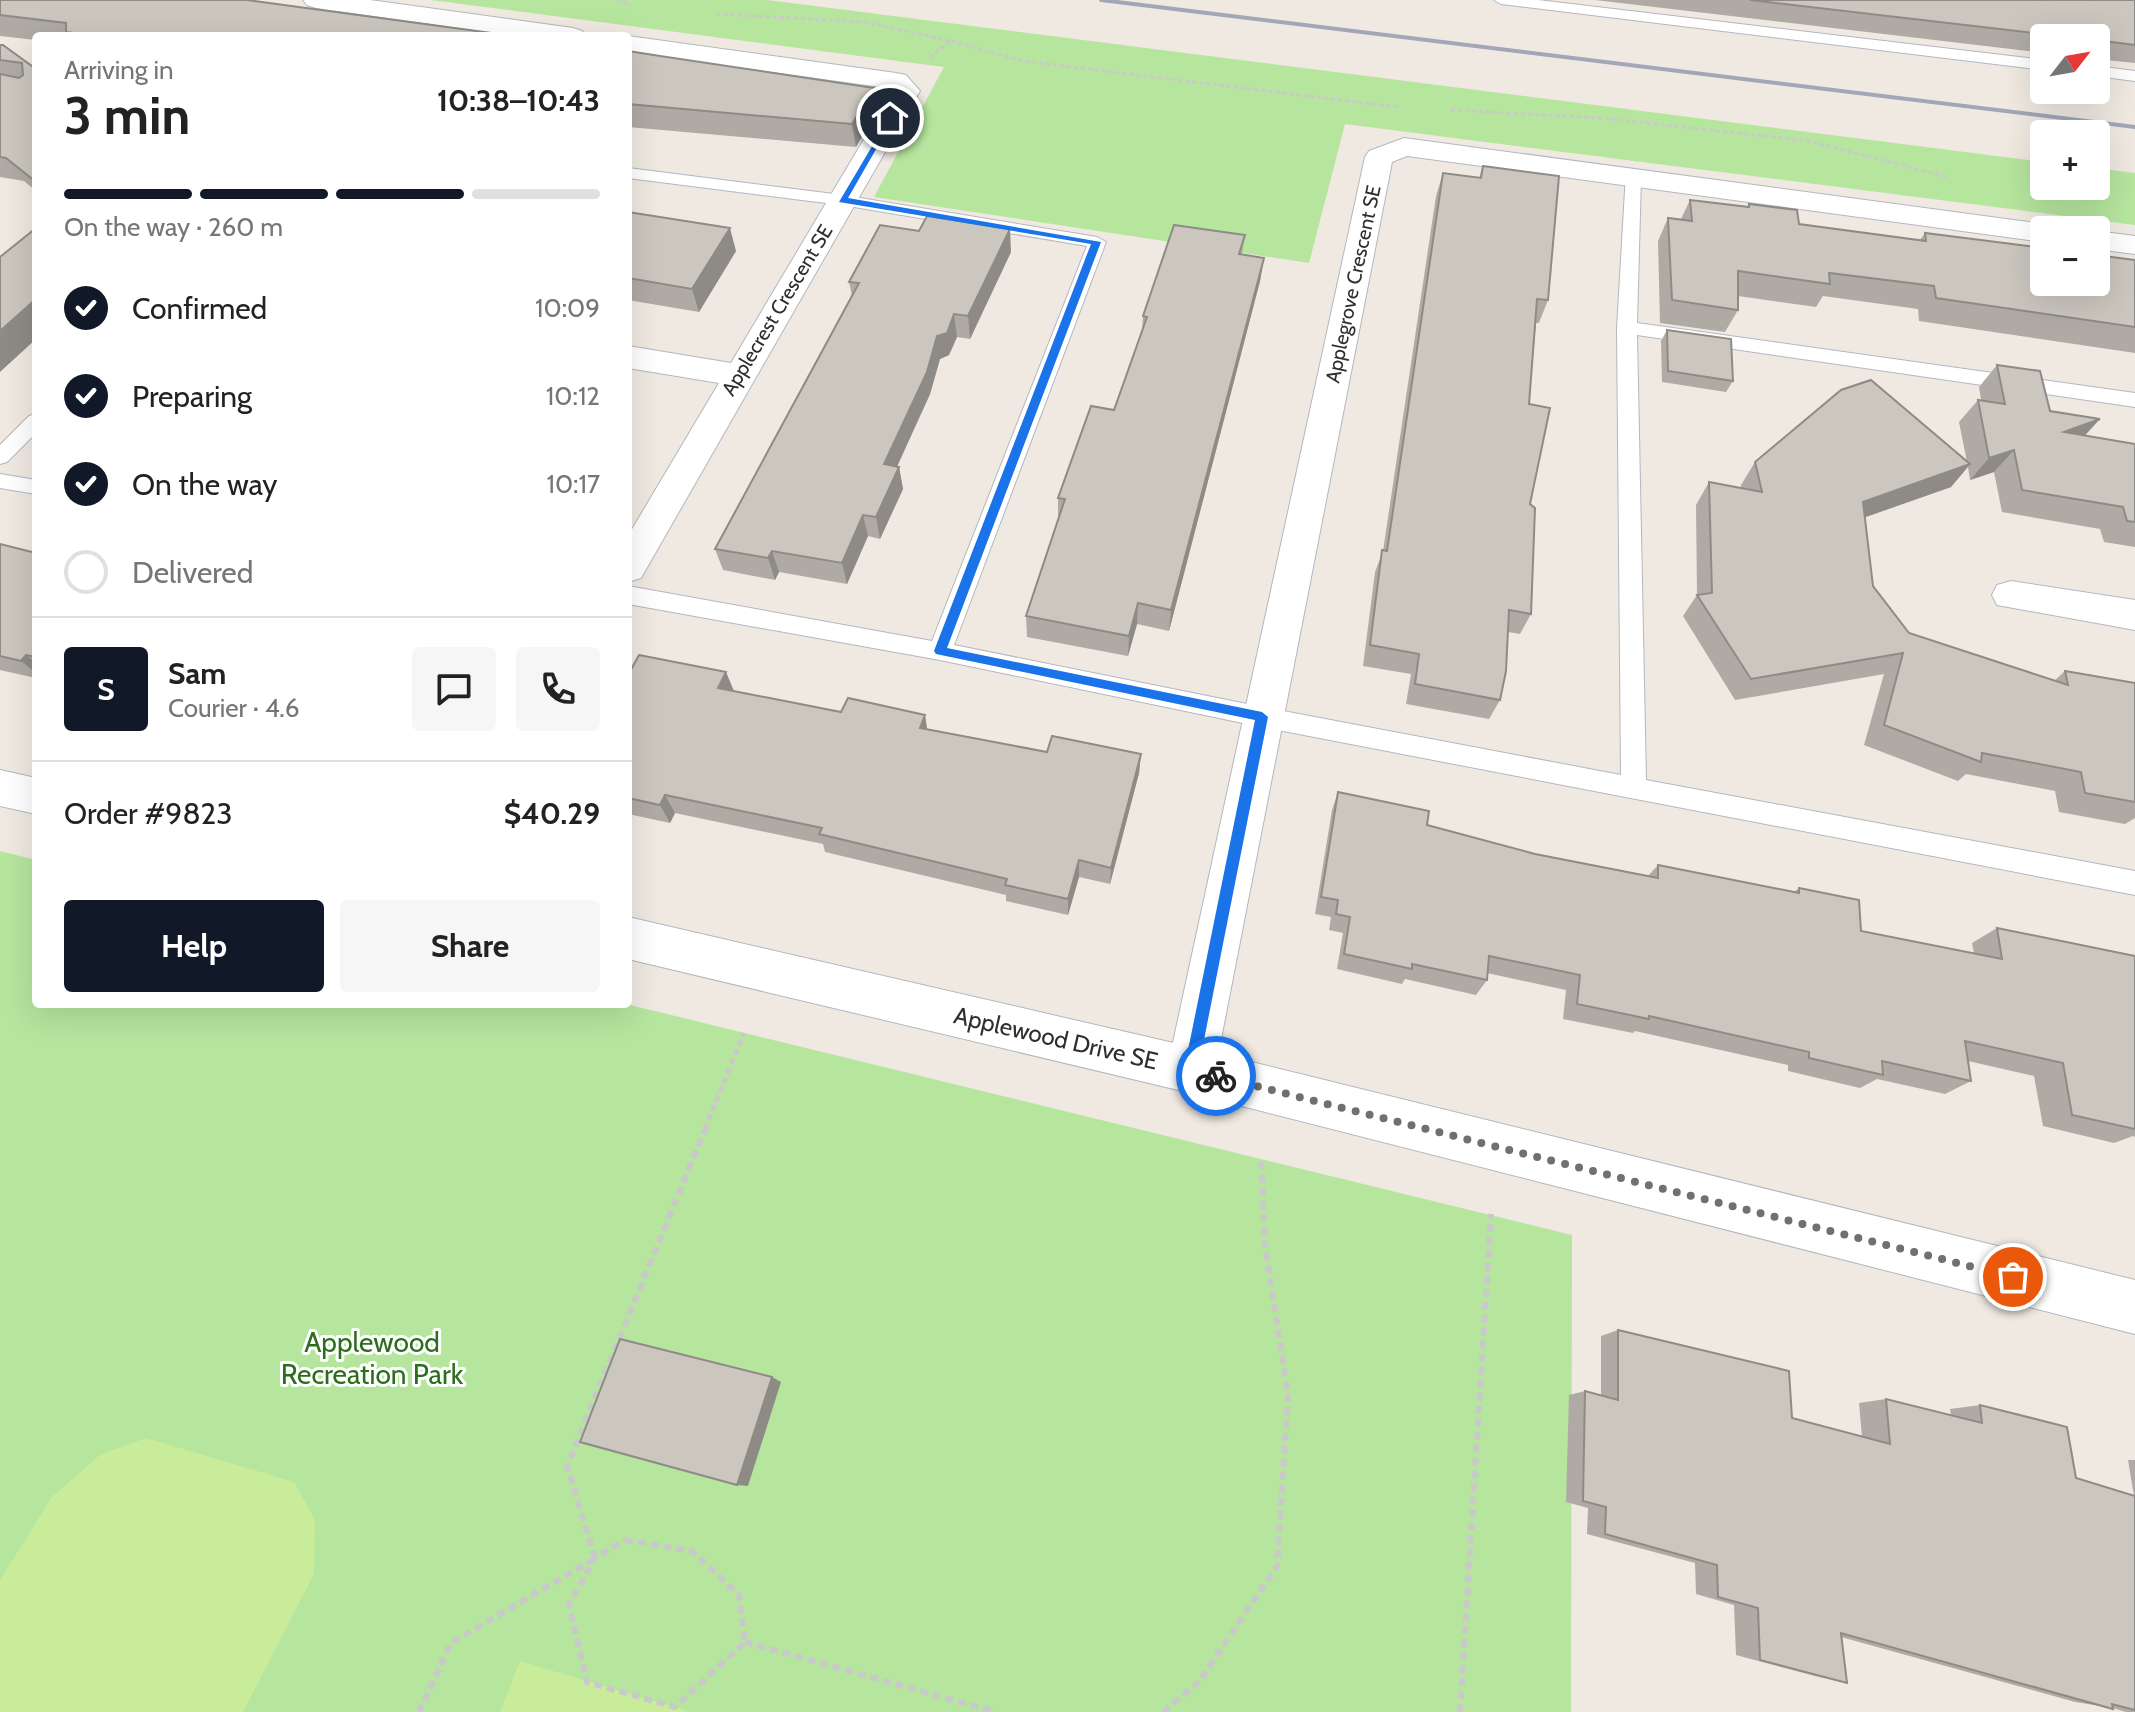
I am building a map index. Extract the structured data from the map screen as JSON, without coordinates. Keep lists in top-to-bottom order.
{
  "streets": {
    "street": ["Applegrove Crescent SE", "Applecrest Crescent SE", "Applewood Drive SE"]
  },
  "crossings": [
    ["Applegrove Crescent SE", "Applewood Drive SE"]
  ],
  "parks": ["Applewood Recreation Park"],
  "north": "top right",
  "page": {
    "map_buttons": ["+", "−"],
    "heading": ["3 min", "Arriving in", "10:38–10:43"],
    "panel": [
      "Sam",
      "Courier · 4.6",
      "Order #9823",
      "$40.29"
    ],
    "bar": "On the way · 260 m",
    "list": [
      ["Confirmed", "10:09"],
      ["Preparing", "10:12"],
      ["On the way", "10:17"],
      "Delivered"
    ],
    "round": "S",
    "buttons": ["Help", "Share"]
  }
}
